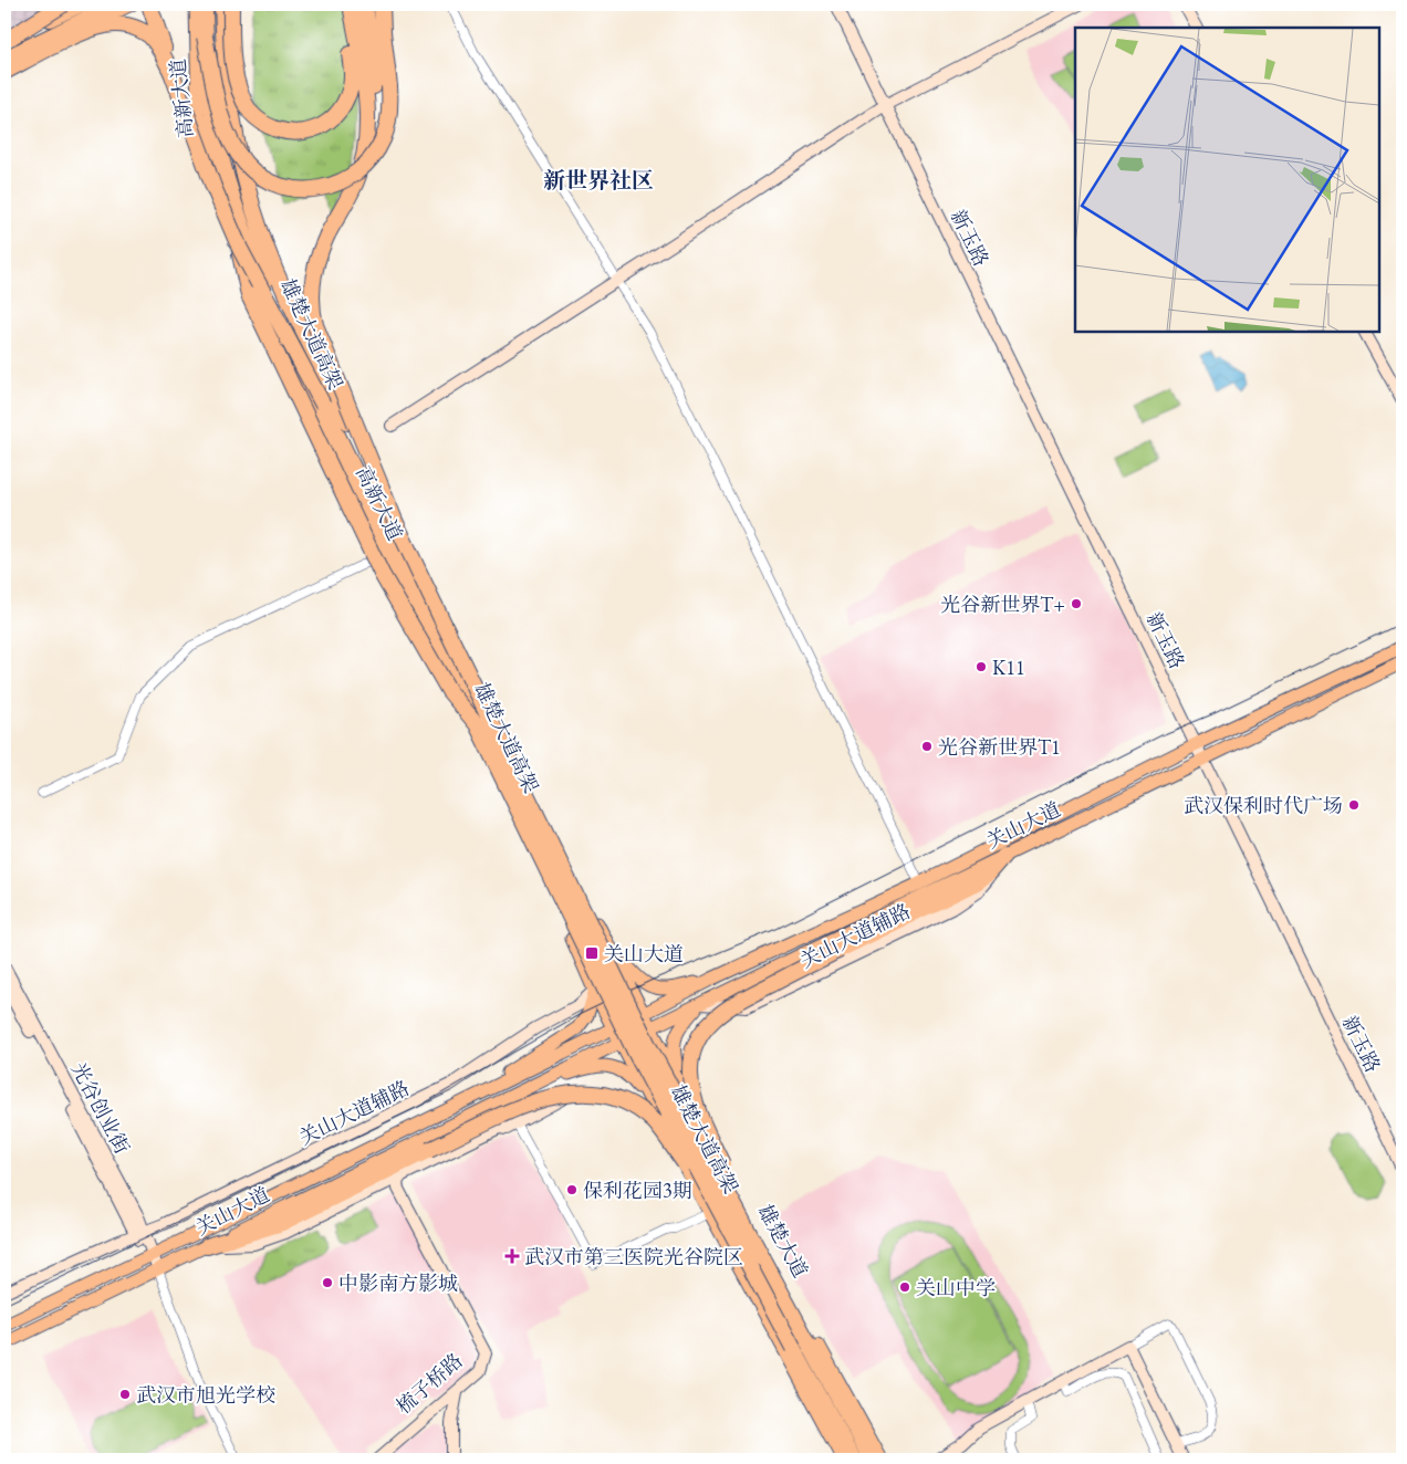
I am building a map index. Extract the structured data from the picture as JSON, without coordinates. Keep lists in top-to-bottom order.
{
  "streets": {
    "highway": ["雄楚大道高架"],
    "main road": ["高新大道", "关山大道", "雄楚大道"],
    "street": [
      "新玉路",
      "关山大道辅路",
      "光谷创业街",
      "梳子桥路"
    ]
  },
  "crossings": [
    ["高新大道", "关山大道辅路"],
    ["高新大道", "雄楚大道"],
    ["新玉路", "关山大道"],
    ["关山大道", "关山大道辅路"],
    ["关山大道", "光谷创业街"],
    ["关山大道", "雄楚大道"],
    ["关山大道辅路", "光谷创业街"]
  ],
  "districts": ["新世界社区"],
  "places": {
    "other": [
      "光谷新世界T+",
      "K11",
      "光谷新世界T1",
      "武汉保利时代广场",
      "保利花园3期",
      "中影南方影城",
      "关山中学",
      "武汉市旭光学校"
    ],
    "transit": ["关山大道"],
    "health": ["武汉市第三医院光谷院区"]
  }
}
